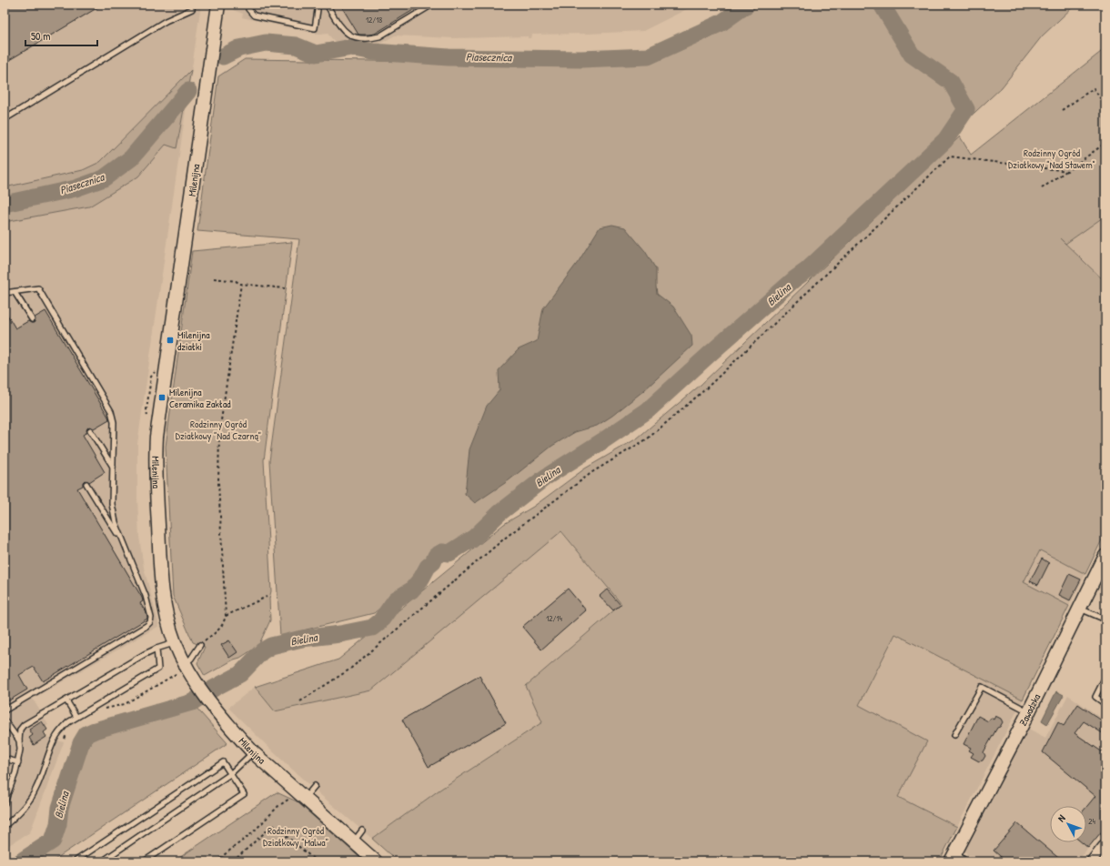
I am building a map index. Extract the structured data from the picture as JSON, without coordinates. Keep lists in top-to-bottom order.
{
  "streets": {
    "street": ["Milenijna", "Zawadzka"]
  },
  "water": ["Piasecznica", "Bielina"],
  "parks": ["Rodzinny Ogród Działkowy \"Nad Stawem\"", "Rodzinny Ogród Działkowy \"Nad Czarną\"", "Rodzinny Ogród Działkowy \"Malwa\""],
  "places": {
    "transit": ["Milenijna działki", "Milenijna Ceramika Zakład"]
  },
  "house_numbers": ["12/18", "12/14", "24"],
  "scale_bar": "50 m",
  "north": "top left"
}
